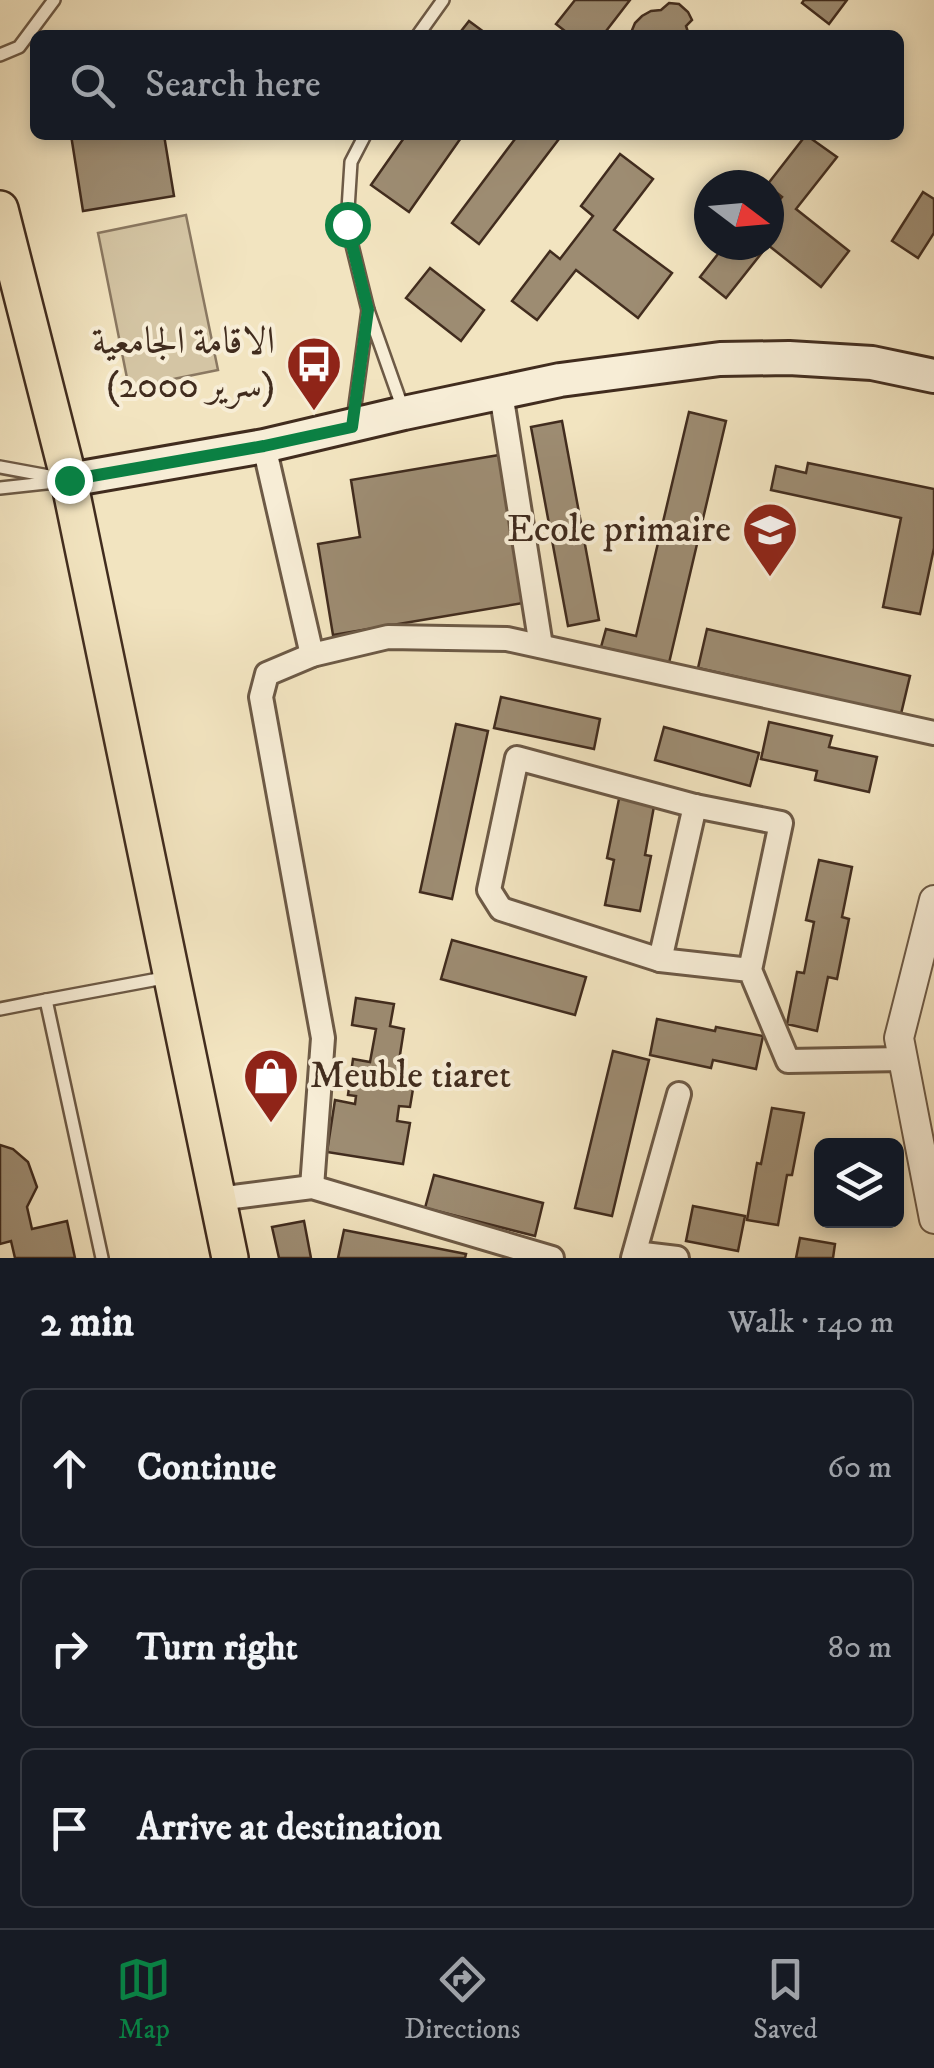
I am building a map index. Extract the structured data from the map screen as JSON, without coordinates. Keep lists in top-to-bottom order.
{
  "places": {
    "bus stop": ["الاقامة الجامعية (2000 سرير)"],
    "school or university": ["Ecole primaire"],
    "shop": ["Meuble tiaret"]
  },
  "north": "right",
  "page": {
    "search": "Search here",
    "heading": ["2 min", "Walk · 140 m"],
    "list": [
      ["Continue", "60 m"],
      ["Turn right", "80 m"],
      "Arrive at destination"
    ],
    "nav": ["Map", "Directions", "Saved"]
  }
}
